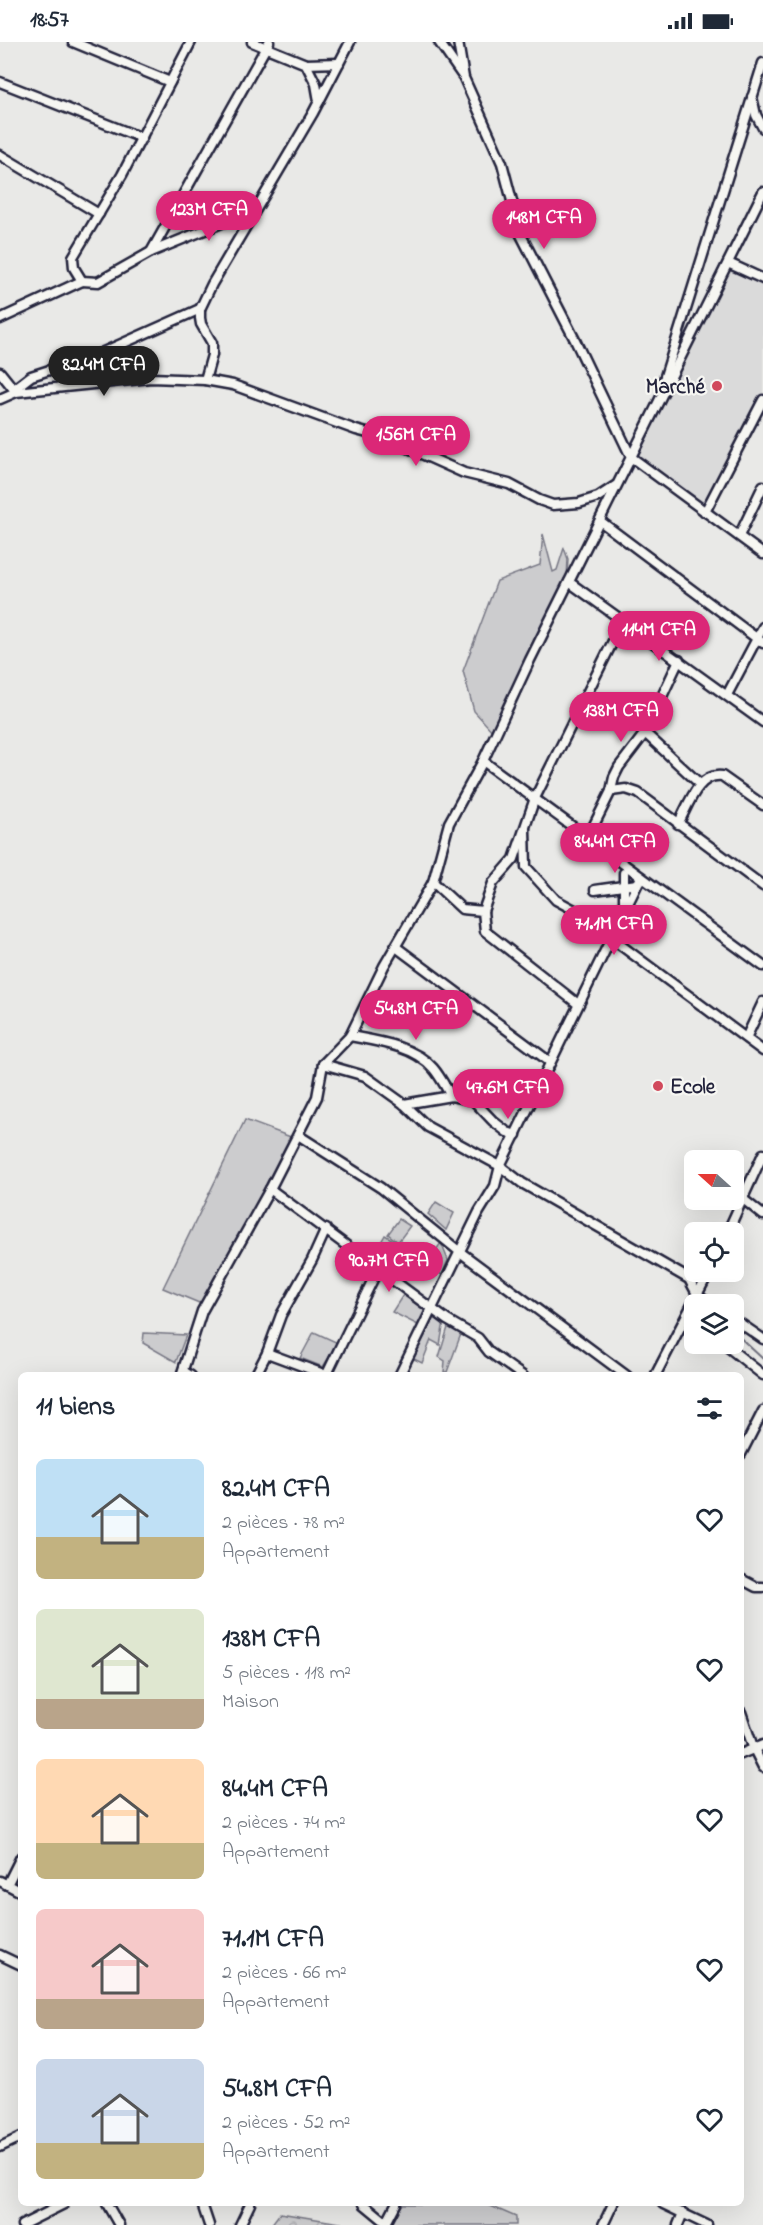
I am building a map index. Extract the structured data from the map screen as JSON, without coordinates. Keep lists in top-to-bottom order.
{
  "places": ["Marché", "Ecole"],
  "north": "left",
  "page": {
    "status": "18:57",
    "price": [
      "123M CFA",
      "148M CFA",
      "82.4M CFA",
      "156M CFA",
      "114M CFA",
      "138M CFA",
      "84.4M CFA",
      "71.1M CFA",
      "54.8M CFA",
      "47.6M CFA",
      "90.7M CFA"
    ],
    "heading": "11 biens",
    "list": [
      {
        "name": "82.4M CFA",
        "note": "2 pièces · 78 m² · Appartement"
      },
      {
        "name": "138M CFA",
        "note": "5 pièces · 118 m² · Maison"
      },
      {
        "name": "84.4M CFA",
        "note": "2 pièces · 74 m² · Appartement"
      },
      {
        "name": "71.1M CFA",
        "note": "2 pièces · 66 m² · Appartement"
      },
      {
        "name": "54.8M CFA",
        "note": "2 pièces · 52 m² · Appartement"
      }
    ]
  }
}
